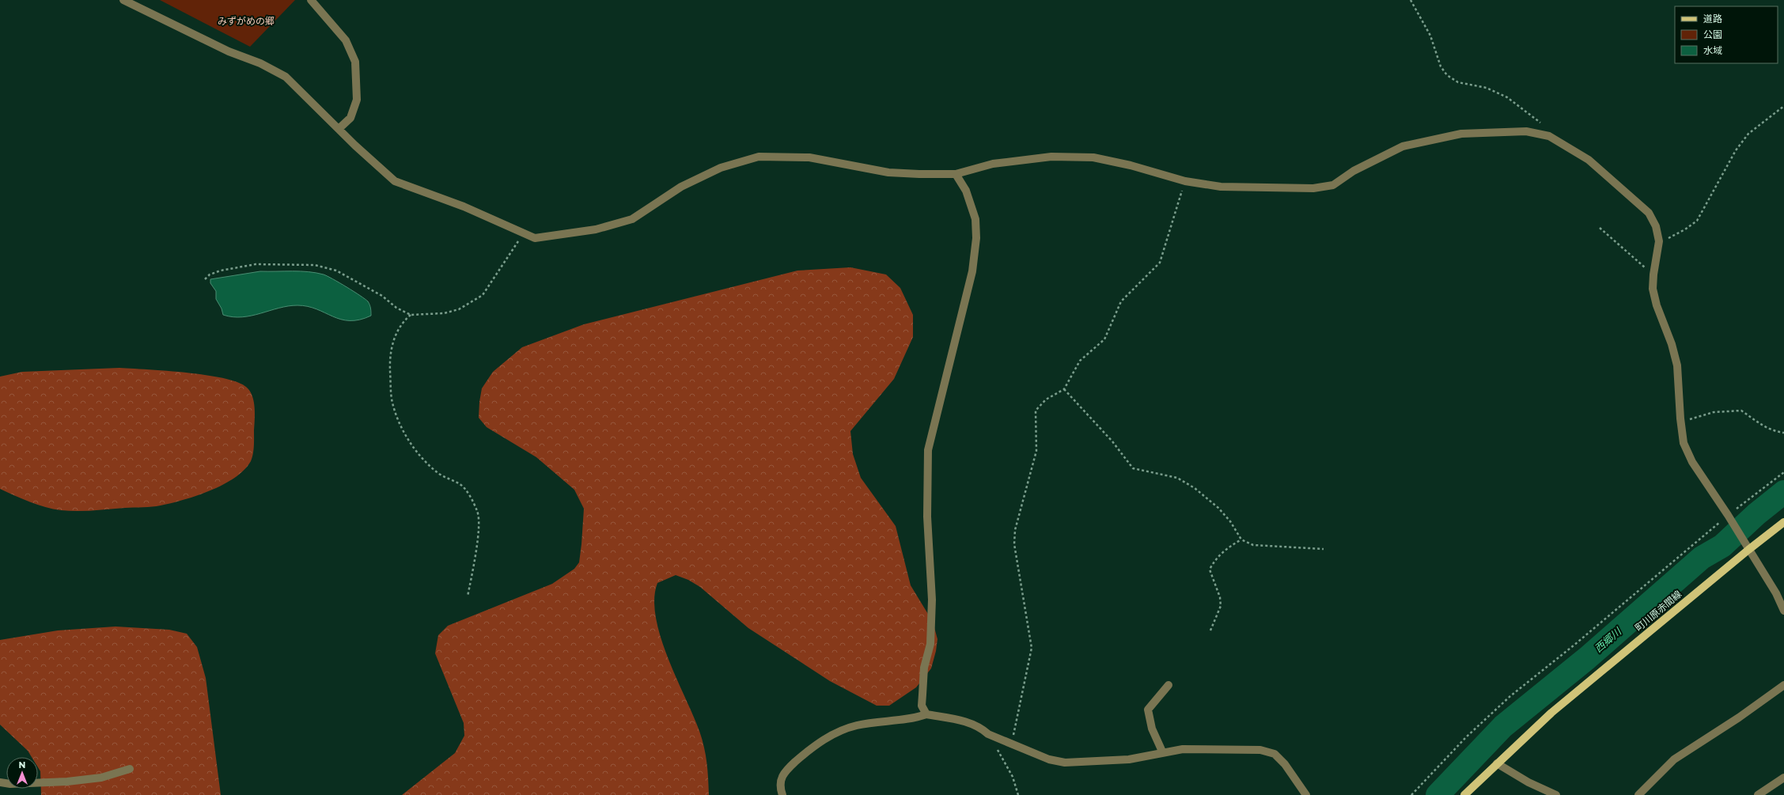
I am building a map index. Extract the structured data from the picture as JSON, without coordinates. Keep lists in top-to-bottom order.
{
  "streets": {
    "main road": ["町川原赤間線"]
  },
  "water": ["西郷川"],
  "parks": ["みずがめの郷"],
  "legend": ["道路", "公園", "水域"],
  "north": "top"
}
